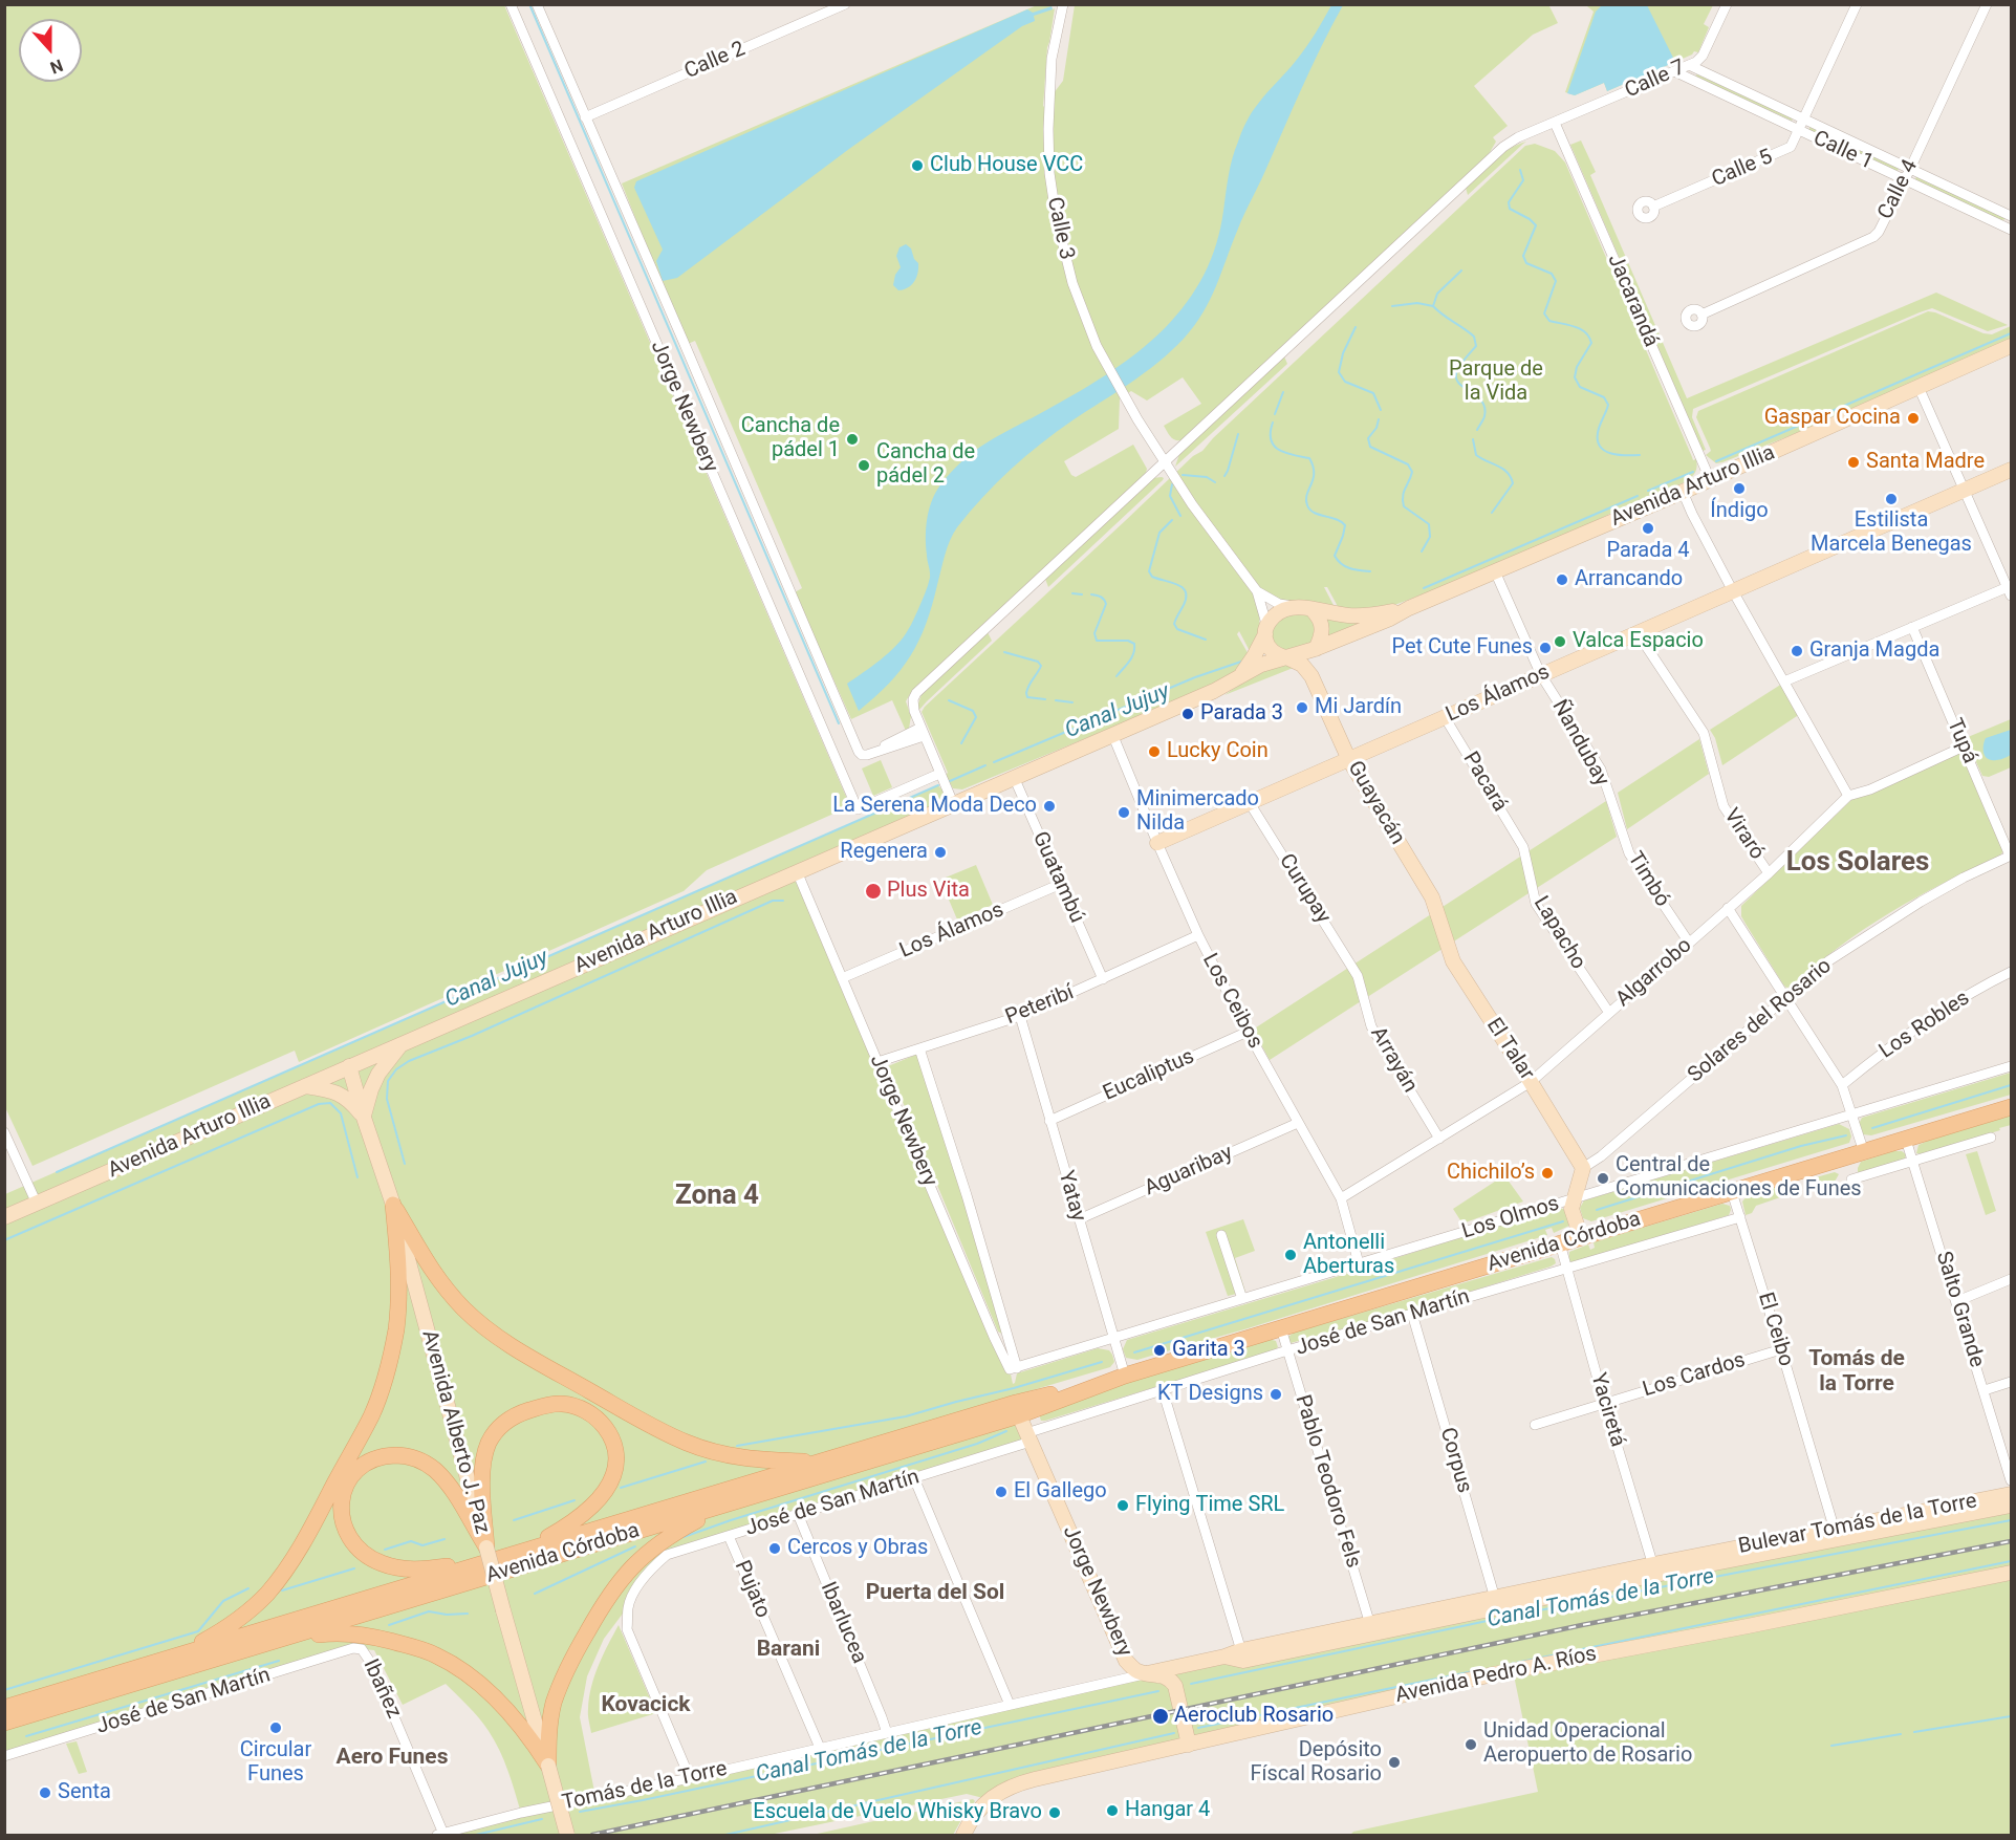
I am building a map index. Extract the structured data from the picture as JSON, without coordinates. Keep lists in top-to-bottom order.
{
  "streets": {
    "main road": [
      "Jorge Newbery",
      "Avenida Arturo Illia",
      "Los Álamos",
      "Guayacán",
      "El Talar",
      "Avenida Córdoba",
      "Avenida Alberto J. Paz",
      "Bulevar Tomás de la Torre",
      "Avenida Pedro A. Ríos"
    ],
    "street": [
      "Calle 2",
      "Calle 7",
      "Calle 1",
      "Calle 5",
      "Calle 4",
      "Calle 3",
      "Jacarandá",
      "Tupá",
      "Ñandubay",
      "Pacará",
      "Viraró",
      "Guatambú",
      "Timbó",
      "Curupay",
      "Lapacho",
      "Algarrobo",
      "Los Ceibos",
      "Peteribí",
      "Solares del Rosario",
      "Los Robles",
      "Arrayán",
      "Eucaliptus",
      "Aguaribay",
      "Yatay",
      "Los Olmos",
      "Salto Grande",
      "José de San Martín",
      "El Ceibo",
      "Los Cardos",
      "Yaciretá",
      "Corpus",
      "Pablo Teodoro Fels",
      "Pujato",
      "Ibarlucea",
      "Ibañez",
      "Tomás de la Torre"
    ]
  },
  "crossings": [
    ["Calle 7", "Calle 1"],
    ["Calle 7", "Calle 3"],
    ["Calle 7", "Jacarandá"],
    ["Calle 1", "Calle 5"],
    ["Calle 1", "Calle 4"],
    ["Jacarandá", "Avenida Arturo Illia"],
    ["Jorge Newbery", "Avenida Arturo Illia"],
    ["Jorge Newbery", "Los Álamos"],
    ["Jorge Newbery", "Peteribí"],
    ["Jorge Newbery", "Los Olmos"],
    ["Jorge Newbery", "Avenida Córdoba"],
    ["Jorge Newbery", "José de San Martín"],
    ["Jorge Newbery", "Bulevar Tomás de la Torre"],
    ["Jorge Newbery", "Avenida Pedro A. Ríos"],
    ["Jorge Newbery", "Tomás de la Torre"],
    ["Avenida Arturo Illia", "Ñandubay"],
    ["Avenida Arturo Illia", "Guayacán"],
    ["Avenida Arturo Illia", "Guatambú"],
    ["Avenida Arturo Illia", "Los Ceibos"],
    ["Avenida Arturo Illia", "Avenida Alberto J. Paz"],
    ["Los Álamos", "Ñandubay"],
    ["Los Álamos", "Pacará"],
    ["Los Álamos", "Guayacán"],
    ["Los Álamos", "Viraró"],
    ["Los Álamos", "Guatambú"],
    ["Los Álamos", "Curupay"],
    ["Los Álamos", "Los Ceibos"],
    ["Tupá", "Algarrobo"],
    ["Tupá", "Solares del Rosario"],
    ["Ñandubay", "Timbó"],
    ["Pacará", "Lapacho"],
    ["Guayacán", "El Talar"],
    ["Viraró", "Algarrobo"],
    ["Guatambú", "Peteribí"],
    ["Timbó", "Algarrobo"],
    ["Curupay", "Arrayán"],
    ["Lapacho", "Algarrobo"],
    ["Algarrobo", "Los Ceibos"],
    ["Algarrobo", "El Talar"],
    ["Algarrobo", "Arrayán"],
    ["Los Ceibos", "Peteribí"],
    ["Los Ceibos", "Eucaliptus"],
    ["Los Ceibos", "Aguaribay"],
    ["Los Ceibos", "Los Olmos"],
    ["Peteribí", "Yatay"],
    ["Solares del Rosario", "El Talar"],
    ["Eucaliptus", "Yatay"],
    ["Aguaribay", "Yatay"],
    ["Yatay", "Los Olmos"],
    ["Yatay", "Avenida Córdoba"],
    ["Avenida Córdoba", "Salto Grande"],
    ["Avenida Córdoba", "El Ceibo"],
    ["Avenida Córdoba", "Yaciretá"],
    ["Avenida Córdoba", "Pablo Teodoro Fels"],
    ["José de San Martín", "El Ceibo"],
    ["José de San Martín", "Yaciretá"],
    ["José de San Martín", "Corpus"],
    ["José de San Martín", "Pablo Teodoro Fels"],
    ["José de San Martín", "Pujato"],
    ["José de San Martín", "Ibarlucea"],
    ["José de San Martín", "Ibañez"],
    ["José de San Martín", "Tomás de la Torre"],
    ["El Ceibo", "Los Cardos"],
    ["El Ceibo", "Bulevar Tomás de la Torre"],
    ["Los Cardos", "Yaciretá"],
    ["Yaciretá", "Bulevar Tomás de la Torre"],
    ["Corpus", "Bulevar Tomás de la Torre"],
    ["Pablo Teodoro Fels", "Bulevar Tomás de la Torre"],
    ["Bulevar Tomás de la Torre", "Tomás de la Torre"],
    ["Pujato", "Tomás de la Torre"],
    ["Ibarlucea", "Tomás de la Torre"],
    ["Ibañez", "Tomás de la Torre"]
  ],
  "districts": [
    "Los Solares",
    "Zona 4",
    "Tomás de la Torre",
    "Puerta del Sol",
    "Barani",
    "Kovacick",
    "Aero Funes"
  ],
  "water": ["Canal Jujuy", "Canal Tomás de la Torre"],
  "parks": ["Parque de la Vida"],
  "places": [
    "Club House VCC",
    "Gaspar Cocina",
    "Cancha de pádel 1",
    "Santa Madre",
    "Cancha de pádel 2",
    "Índigo",
    "Estilista Marcela Benegas",
    "Parada 4",
    "Arrancando",
    "Valca Espacio",
    "Pet Cute Funes",
    "Granja Magda",
    "Mi Jardín",
    "Parada 3",
    "Lucky Coin",
    "La Serena Moda Deco",
    "Minimercado Nilda",
    "Regenera",
    "Plus Vita",
    "Chichilo’s",
    "Central de Comunicaciones de Funes",
    "Antonelli Aberturas",
    "Garita 3",
    "KT Designs",
    "El Gallego",
    "Flying Time SRL",
    "Cercos y Obras",
    "Aeroclub Rosario",
    "Circular Funes",
    "Unidad Operacional Aeropuerto de Rosario",
    "Depósito Físcal Rosario",
    "Senta",
    "Hangar 4",
    "Escuela de Vuelo Whisky Bravo"
  ],
  "north": "bottom"
}
